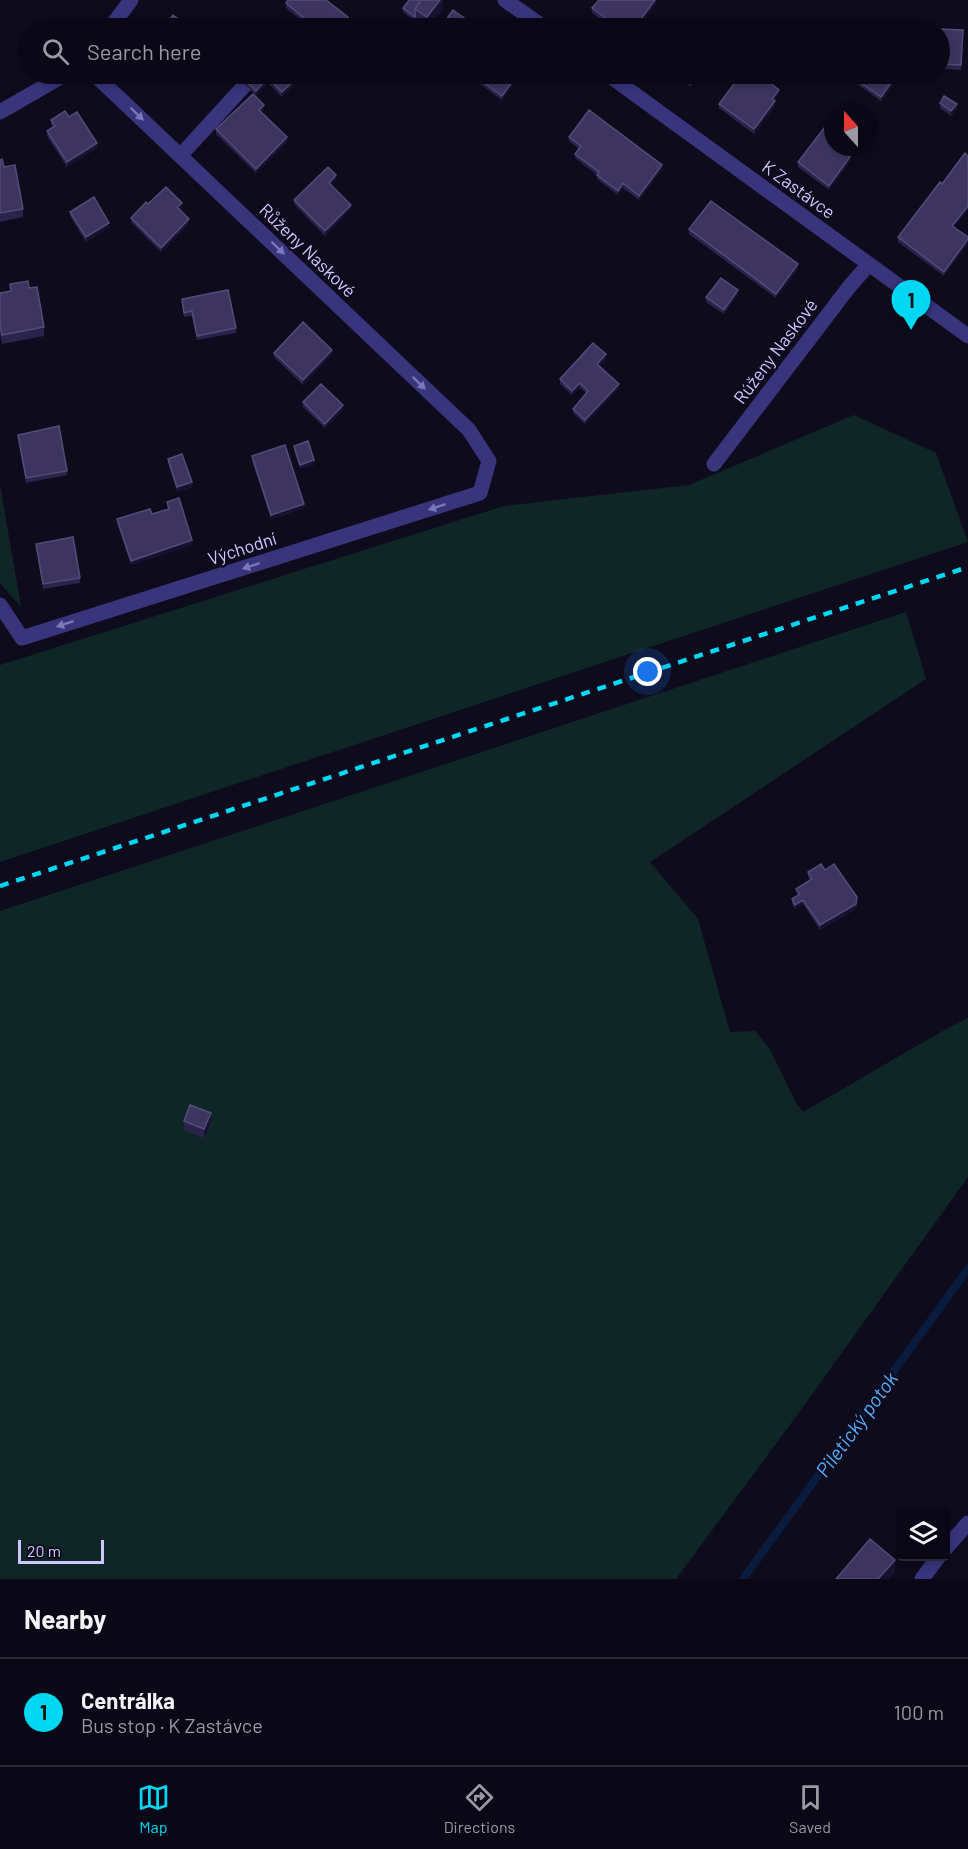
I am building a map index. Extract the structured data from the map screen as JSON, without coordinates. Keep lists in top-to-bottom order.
{
  "streets": {
    "street": [
      "K Zastávce",
      "Růženy Naskové",
      "Rúženy Naskové",
      "Východní"
    ]
  },
  "crossings": [
    ["K Zastávce", "Rúženy Naskové"],
    ["Růženy Naskové", "Východní"]
  ],
  "one_way": ["Růženy Naskové", "Východní"],
  "water": ["Piletický potok"],
  "scale_bar": "20 m",
  "north": "top",
  "page": {
    "search": "Search here",
    "pins": "1",
    "scale": "20 m",
    "heading": "Nearby",
    "list": [
      {
        "mark": "1",
        "name": "Centrálka",
        "note": "Bus stop · K Zastávce",
        "value": "100 m"
      }
    ],
    "nav": ["Map", "Directions", "Saved"]
  }
}
